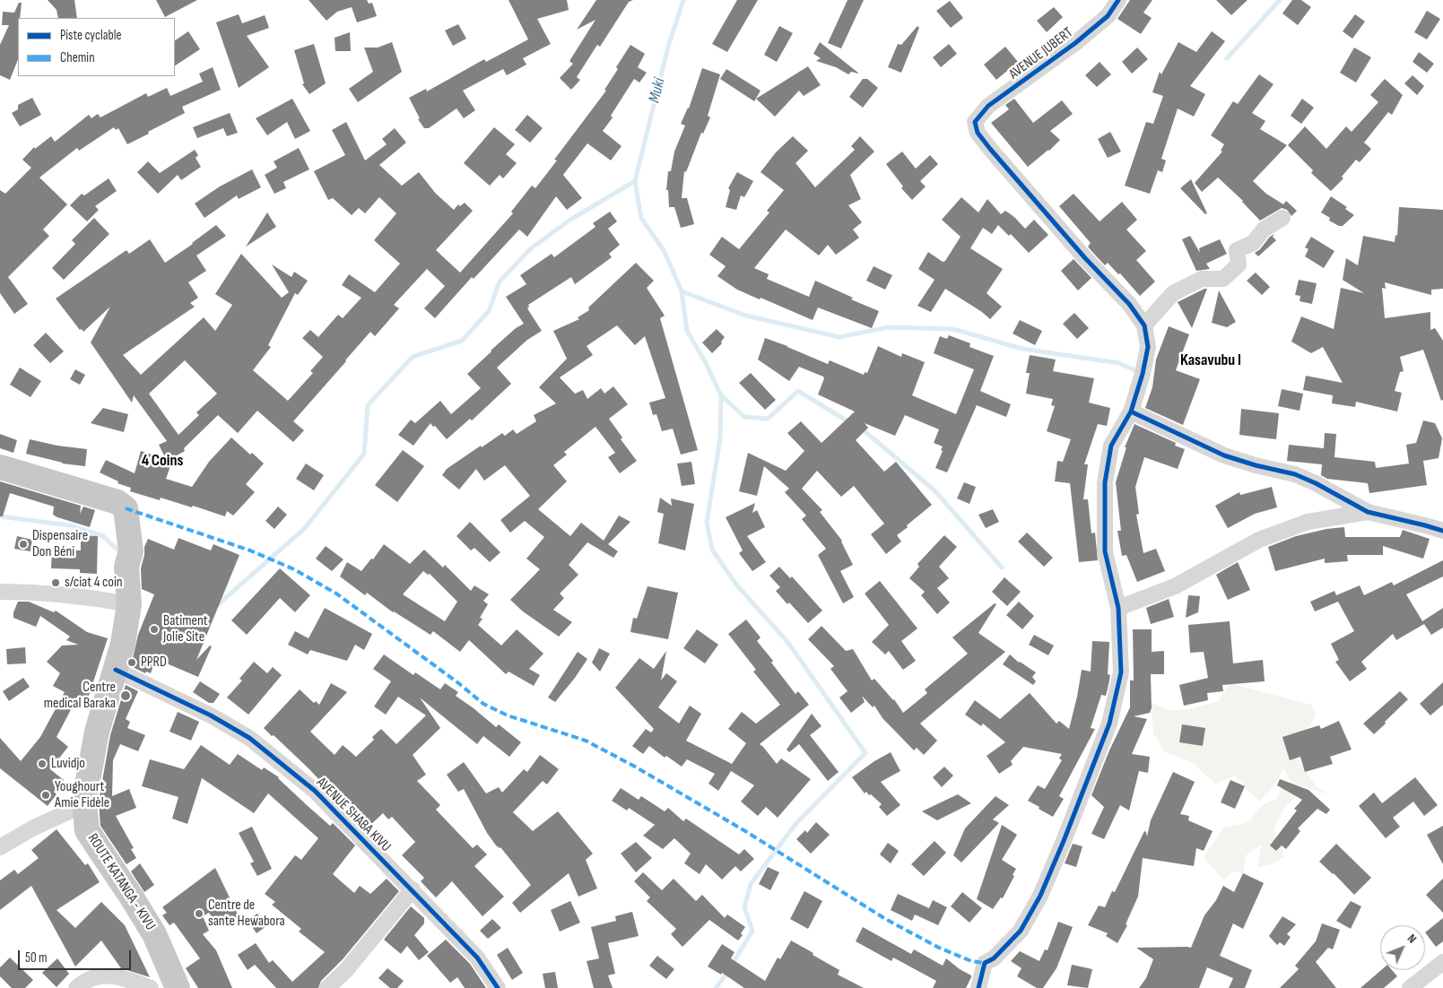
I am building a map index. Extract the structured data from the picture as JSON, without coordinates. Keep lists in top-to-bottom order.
{
  "streets": {
    "highway": ["ROUTE KATANGA - KIVU"],
    "street": ["AVENUE JUBERT", "AVENUE SHABA KIVU"]
  },
  "crossings": [
    ["AVENUE SHABA KIVU", "ROUTE KATANGA - KIVU"]
  ],
  "districts": ["Kasavubu I", "4 Coins"],
  "water": ["Muki"],
  "places": [
    "Dispensaire Don Béni",
    "s/ciat 4 coin",
    "Batiment Jolie Site",
    "PPRD",
    "Centre medical Baraka",
    "Luvidjo",
    "Youghourt Amie Fidèle",
    "Centre de sante Hewabora"
  ],
  "legend": ["Piste cyclable", "Chemin"],
  "scale_bar": "50 m",
  "north": "top right"
}
